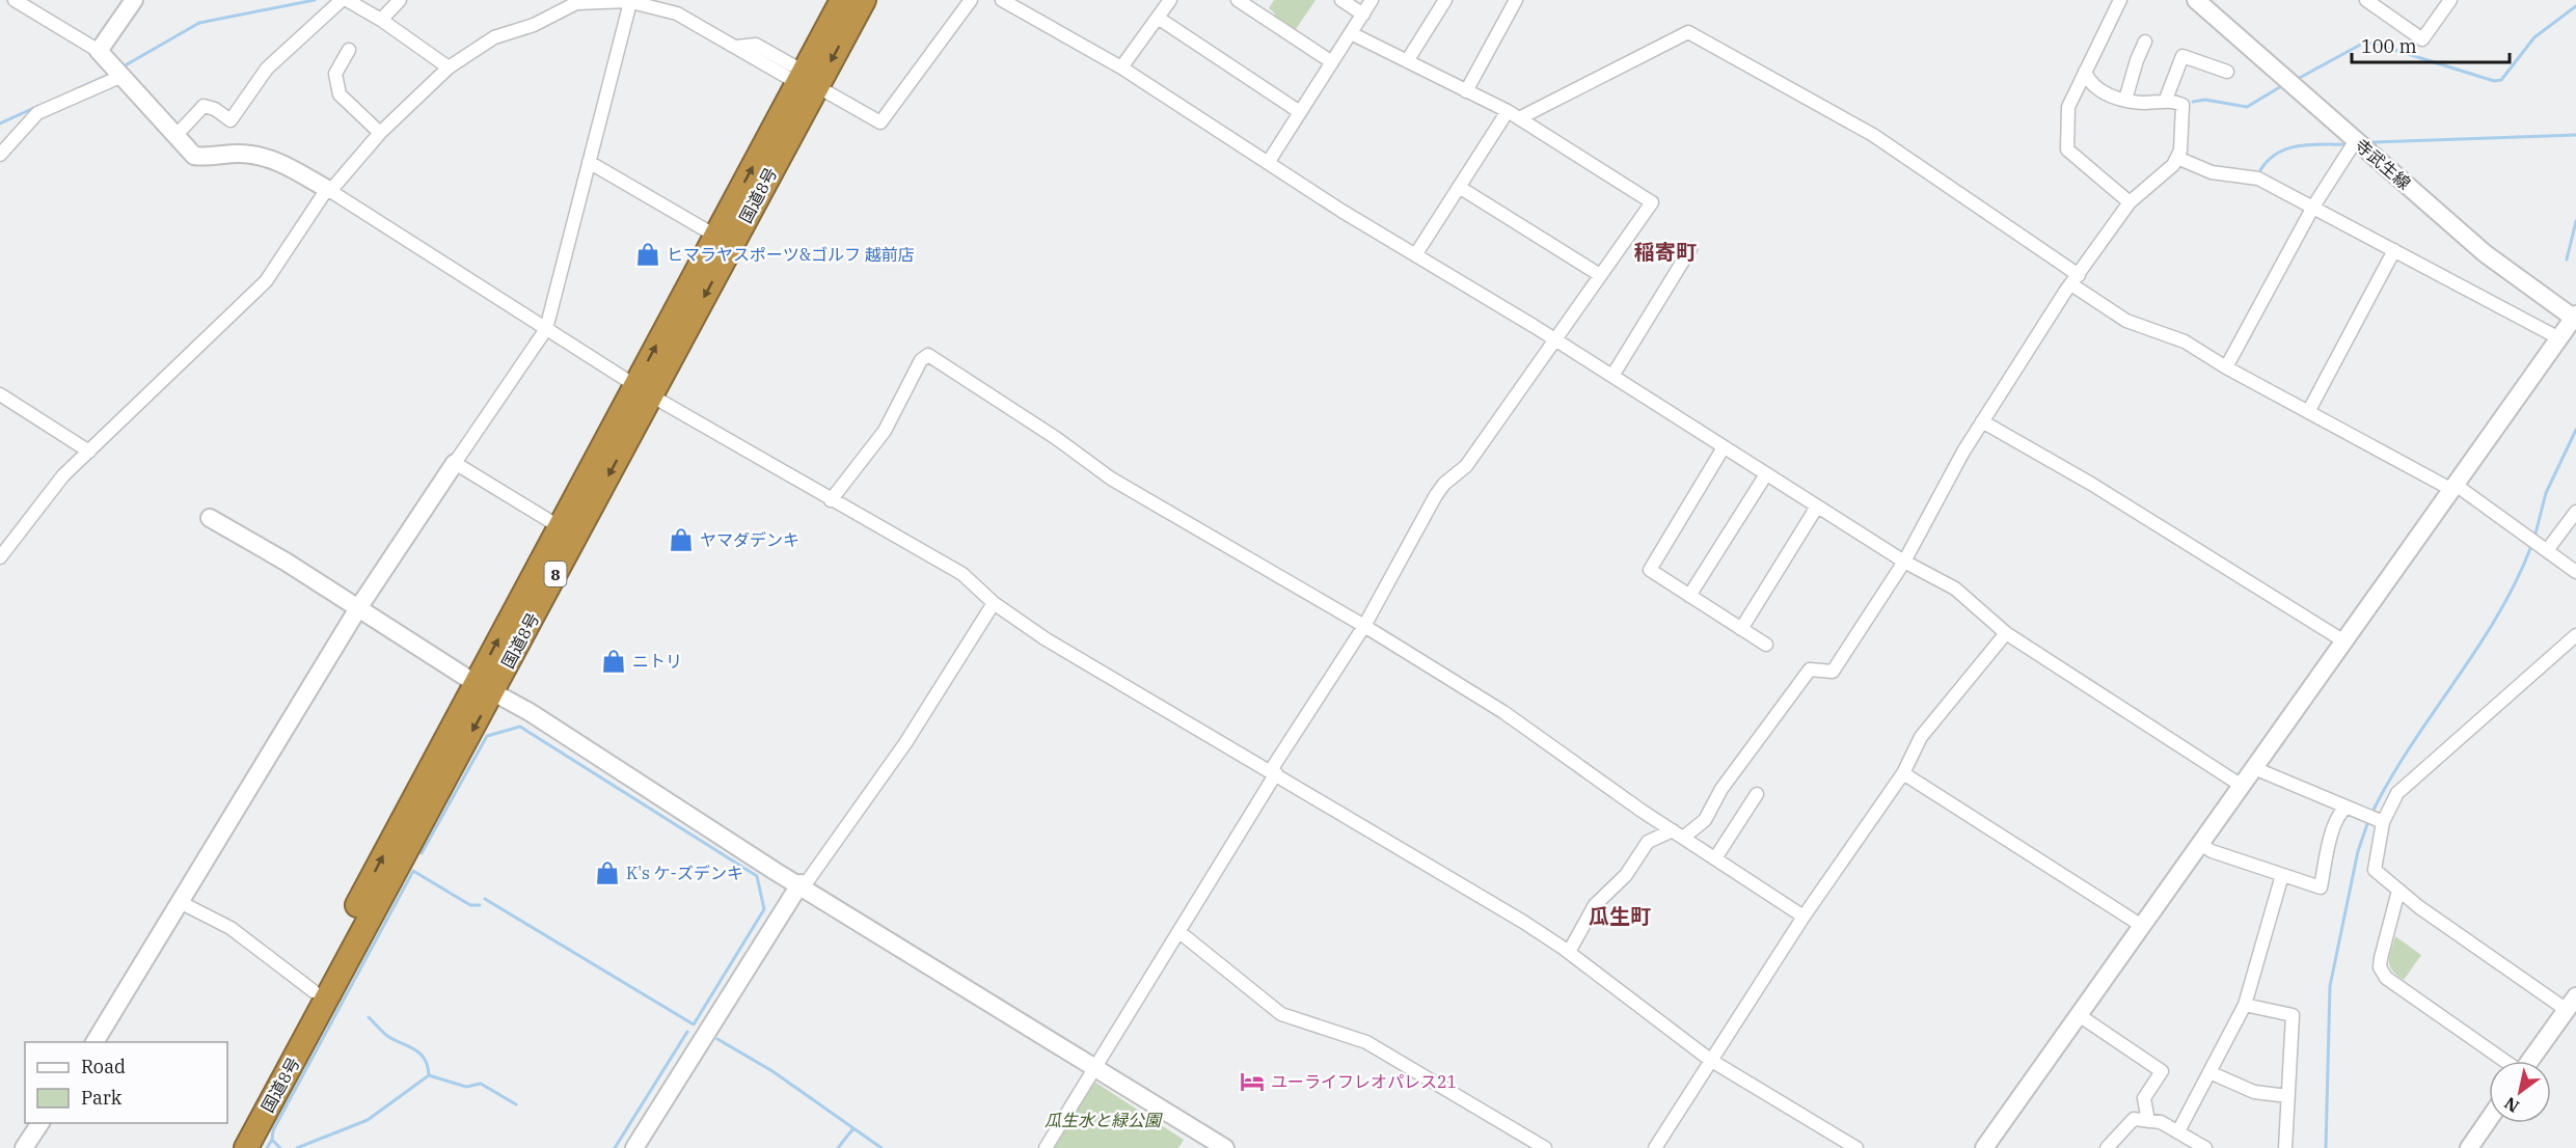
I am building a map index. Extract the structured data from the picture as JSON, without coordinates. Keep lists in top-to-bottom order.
{
  "streets": {
    "highway": ["国道8号", "8"],
    "street": ["寺武生線"]
  },
  "districts": ["稲寄町", "瓜生町"],
  "parks": ["瓜生水と緑公園"],
  "places": {
    "shop": [
      "ヒマラヤスポーツ&ゴルフ 越前店",
      "ヤマダデンキ",
      "ニトリ",
      "K's ケ-ズデンキ"
    ],
    "hotel": ["ユーライフレオパレス21"]
  },
  "legend": ["Road", "Park"],
  "scale_bar": "100 m",
  "north": "bottom left"
}
